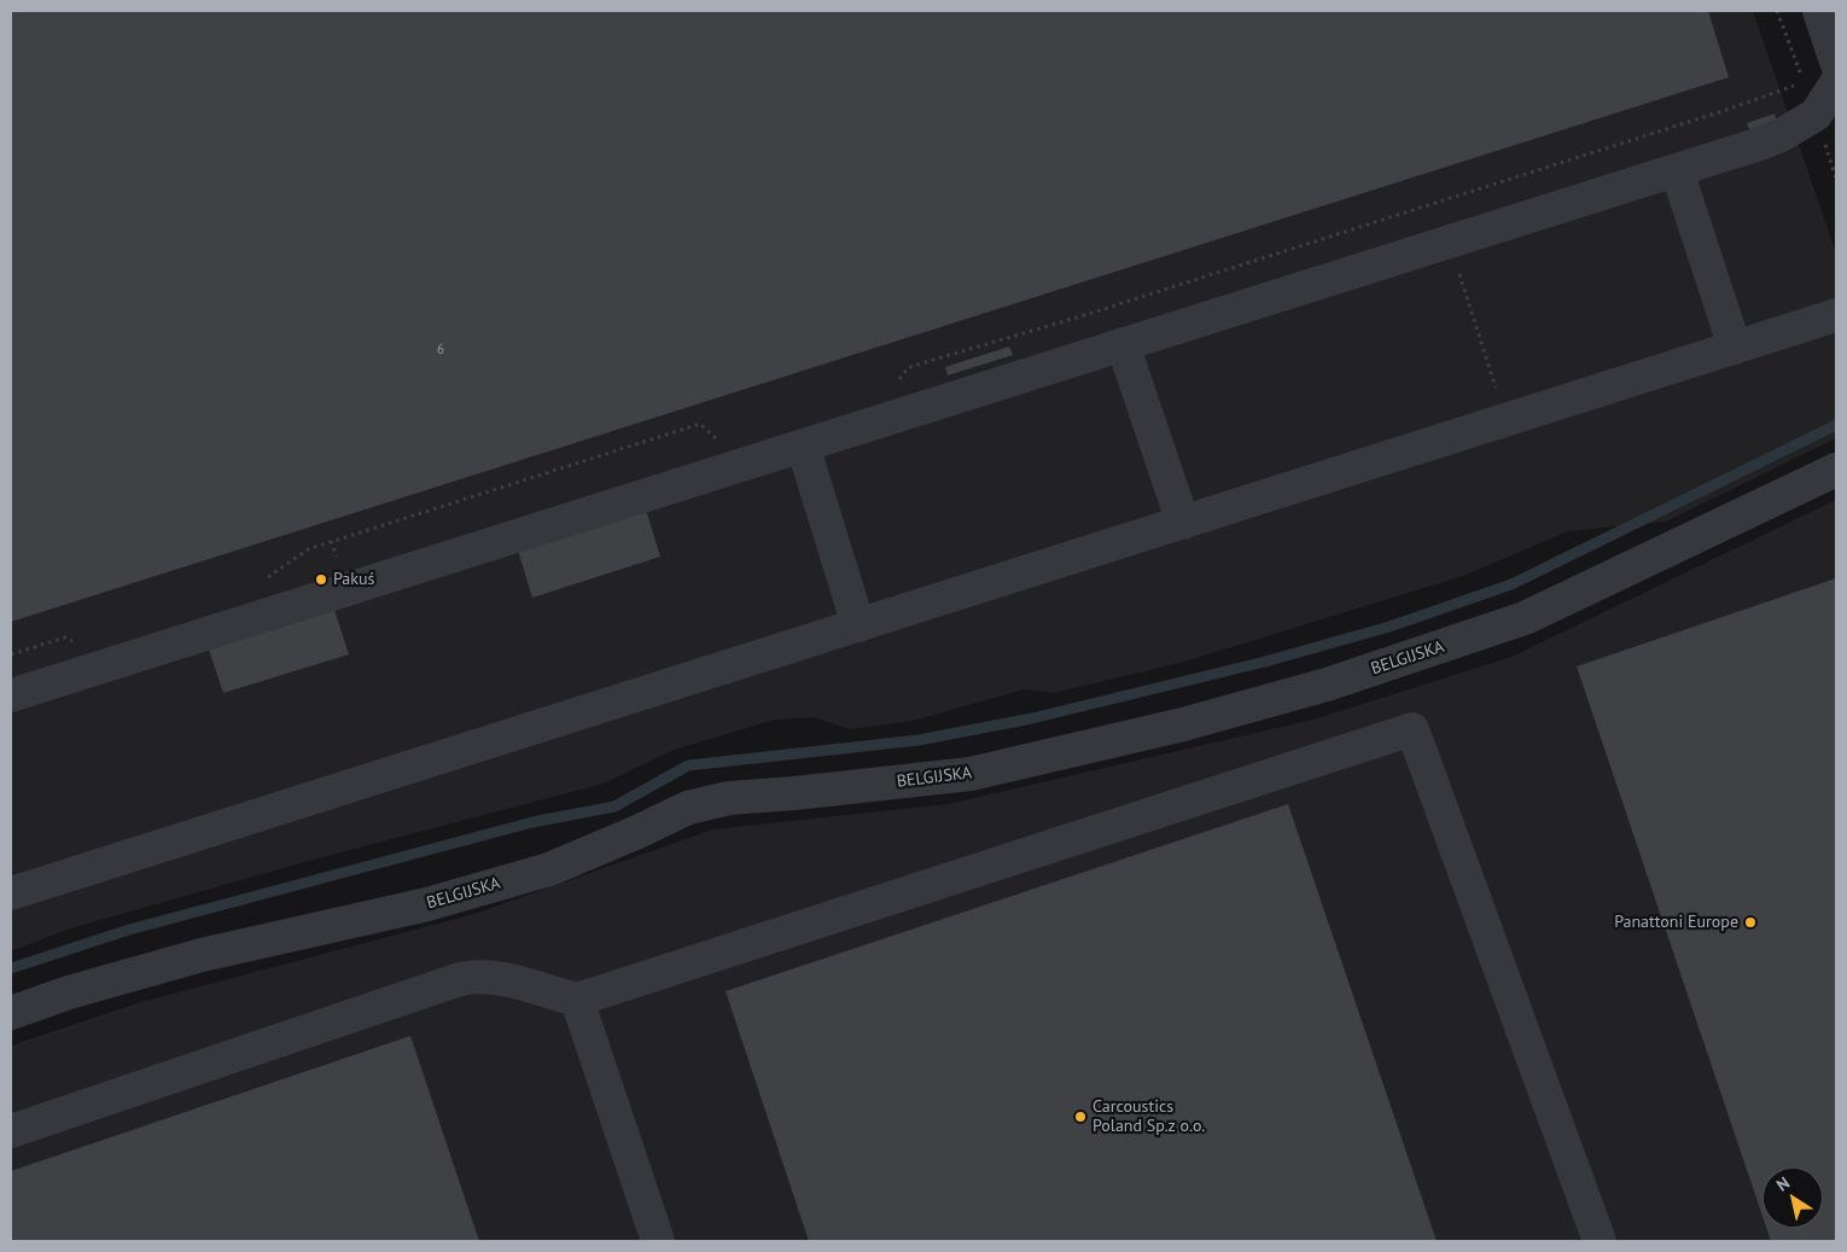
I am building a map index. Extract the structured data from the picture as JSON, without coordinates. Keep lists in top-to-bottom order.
{
  "streets": {
    "street": ["BELGIJSKA"]
  },
  "places": ["Pakuś", "Panattoni Europe", "Carcoustics Poland Sp.z o.o."],
  "house_numbers": ["6"],
  "north": "top left"
}
